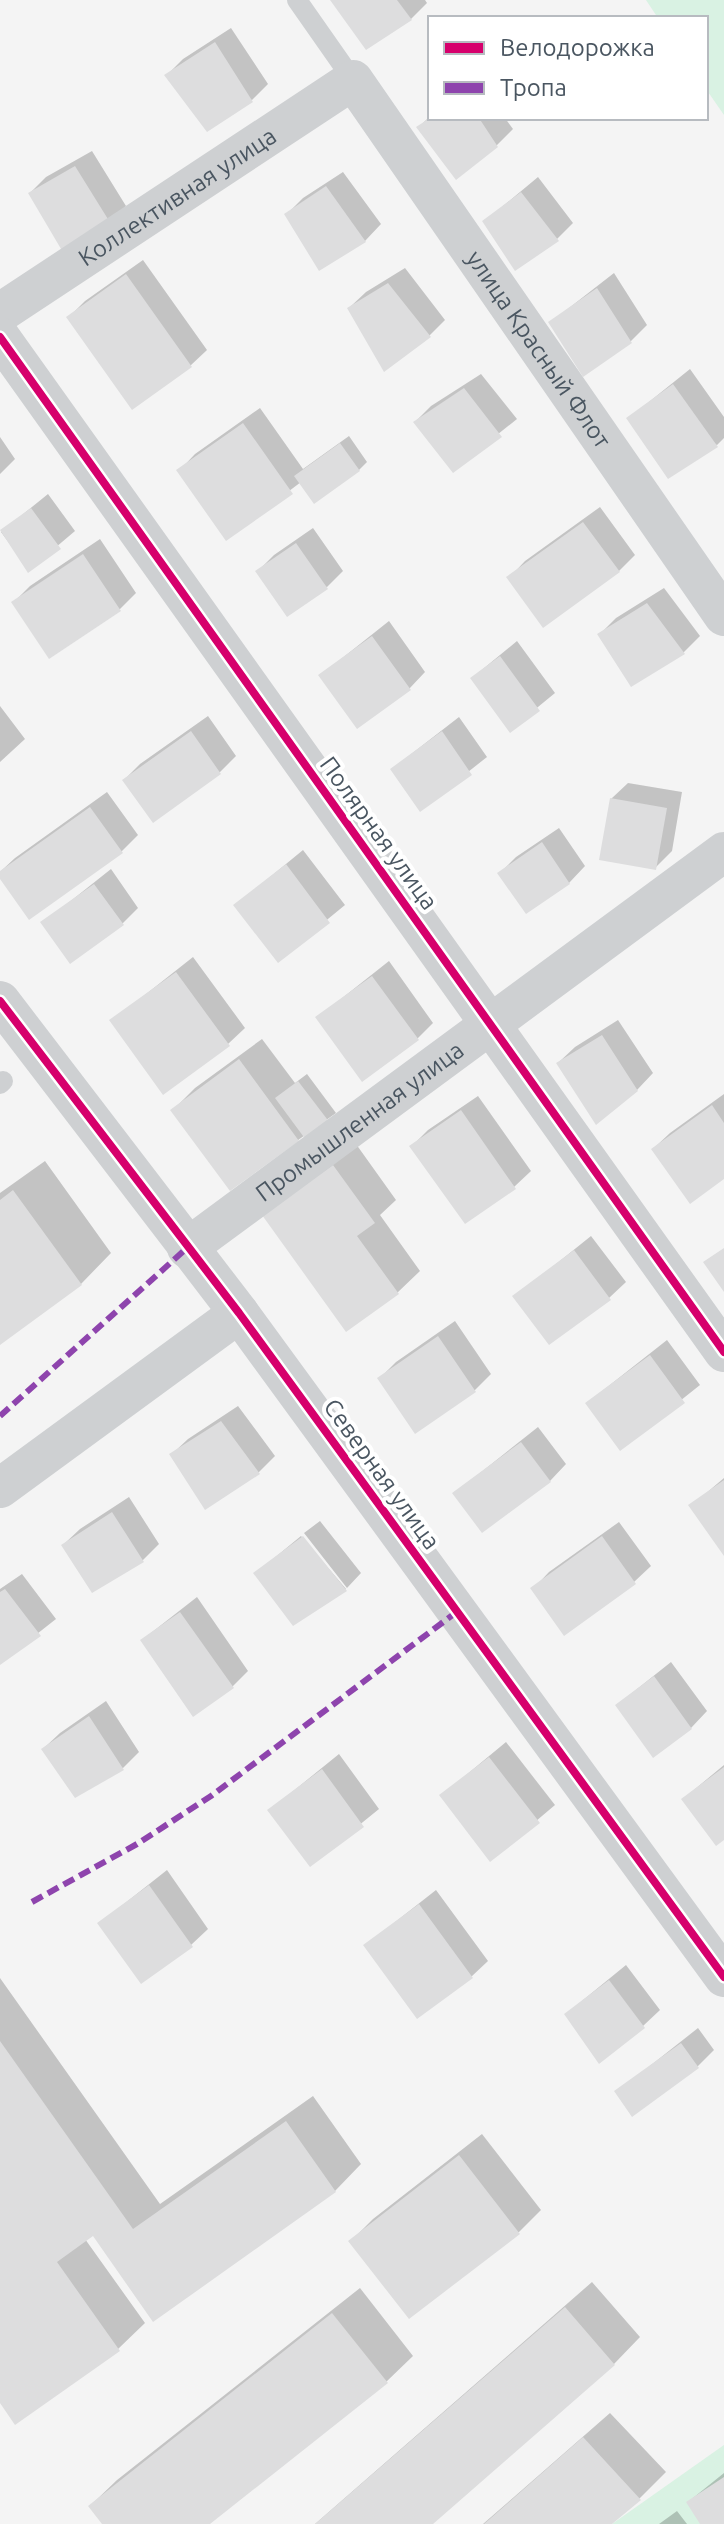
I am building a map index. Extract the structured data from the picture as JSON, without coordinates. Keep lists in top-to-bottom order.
{
  "streets": {
    "street": [
      "Коллективная улица",
      "улица Красный Флот",
      "Полярная улица",
      "Промышленная улица",
      "Северная улица"
    ]
  },
  "crossings": [
    ["Коллективная улица", "улица Красный Флот"],
    ["Полярная улица", "Промышленная улица"],
    ["Промышленная улица", "Северная улица"]
  ],
  "legend": ["Велодорожка", "Тропа"]
}
